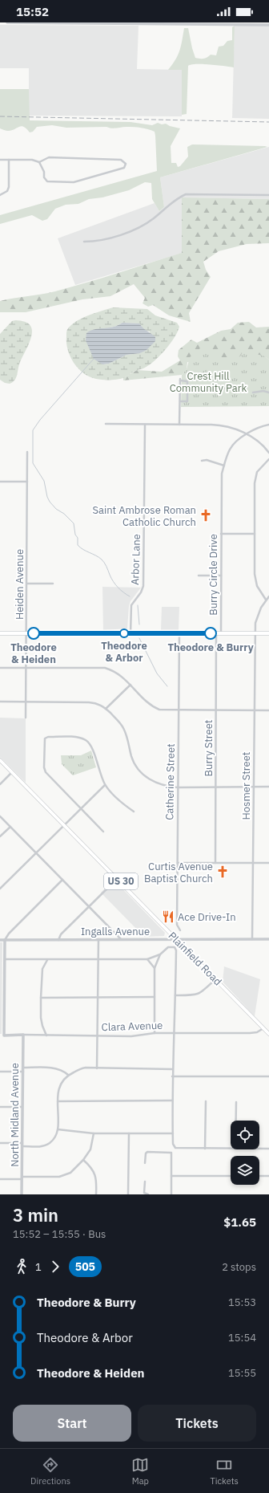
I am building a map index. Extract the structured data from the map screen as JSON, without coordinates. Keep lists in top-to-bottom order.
{
  "streets": {
    "main road": ["US 30", "Plainfield Road"],
    "street": [
      "Arbor Lane",
      "Burry Circle Drive",
      "Heiden Avenue",
      "Burry Street",
      "Catherine Street",
      "Hosmer Street",
      "Ingalls Avenue",
      "Clara Avenue",
      "North Midland Avenue"
    ]
  },
  "crossings": [
    ["Hosmer Street", "Ingalls Avenue"],
    ["Ingalls Avenue", "Plainfield Road"],
    ["Plainfield Road", "Clara Avenue"],
    ["Clara Avenue", "North Midland Avenue"]
  ],
  "parks": ["Crest Hill Community Park"],
  "places": {
    "church": ["Saint Ambrose Roman Catholic Church", "Curtis Avenue Baptist Church"],
    "other": ["Theodore & Heiden", "Theodore & Arbor", "Theodore & Burry"],
    "restaurant": ["Ace Drive-In"]
  },
  "lines": ["bus line 505"],
  "page": {
    "status": "15:52",
    "heading": ["3 min", "15:52 – 15:55 · Bus", "$1.65"],
    "legs": ["1", "505", "2 stops"],
    "list": [
      {
        "name": "Theodore & Burry",
        "value": "15:53"
      },
      {
        "name": "Theodore & Arbor",
        "value": "15:54"
      },
      {
        "name": "Theodore & Heiden",
        "value": "15:55"
      }
    ],
    "buttons": ["Start", "Tickets"],
    "tabs": ["Directions", "Map", "Tickets"]
  }
}
